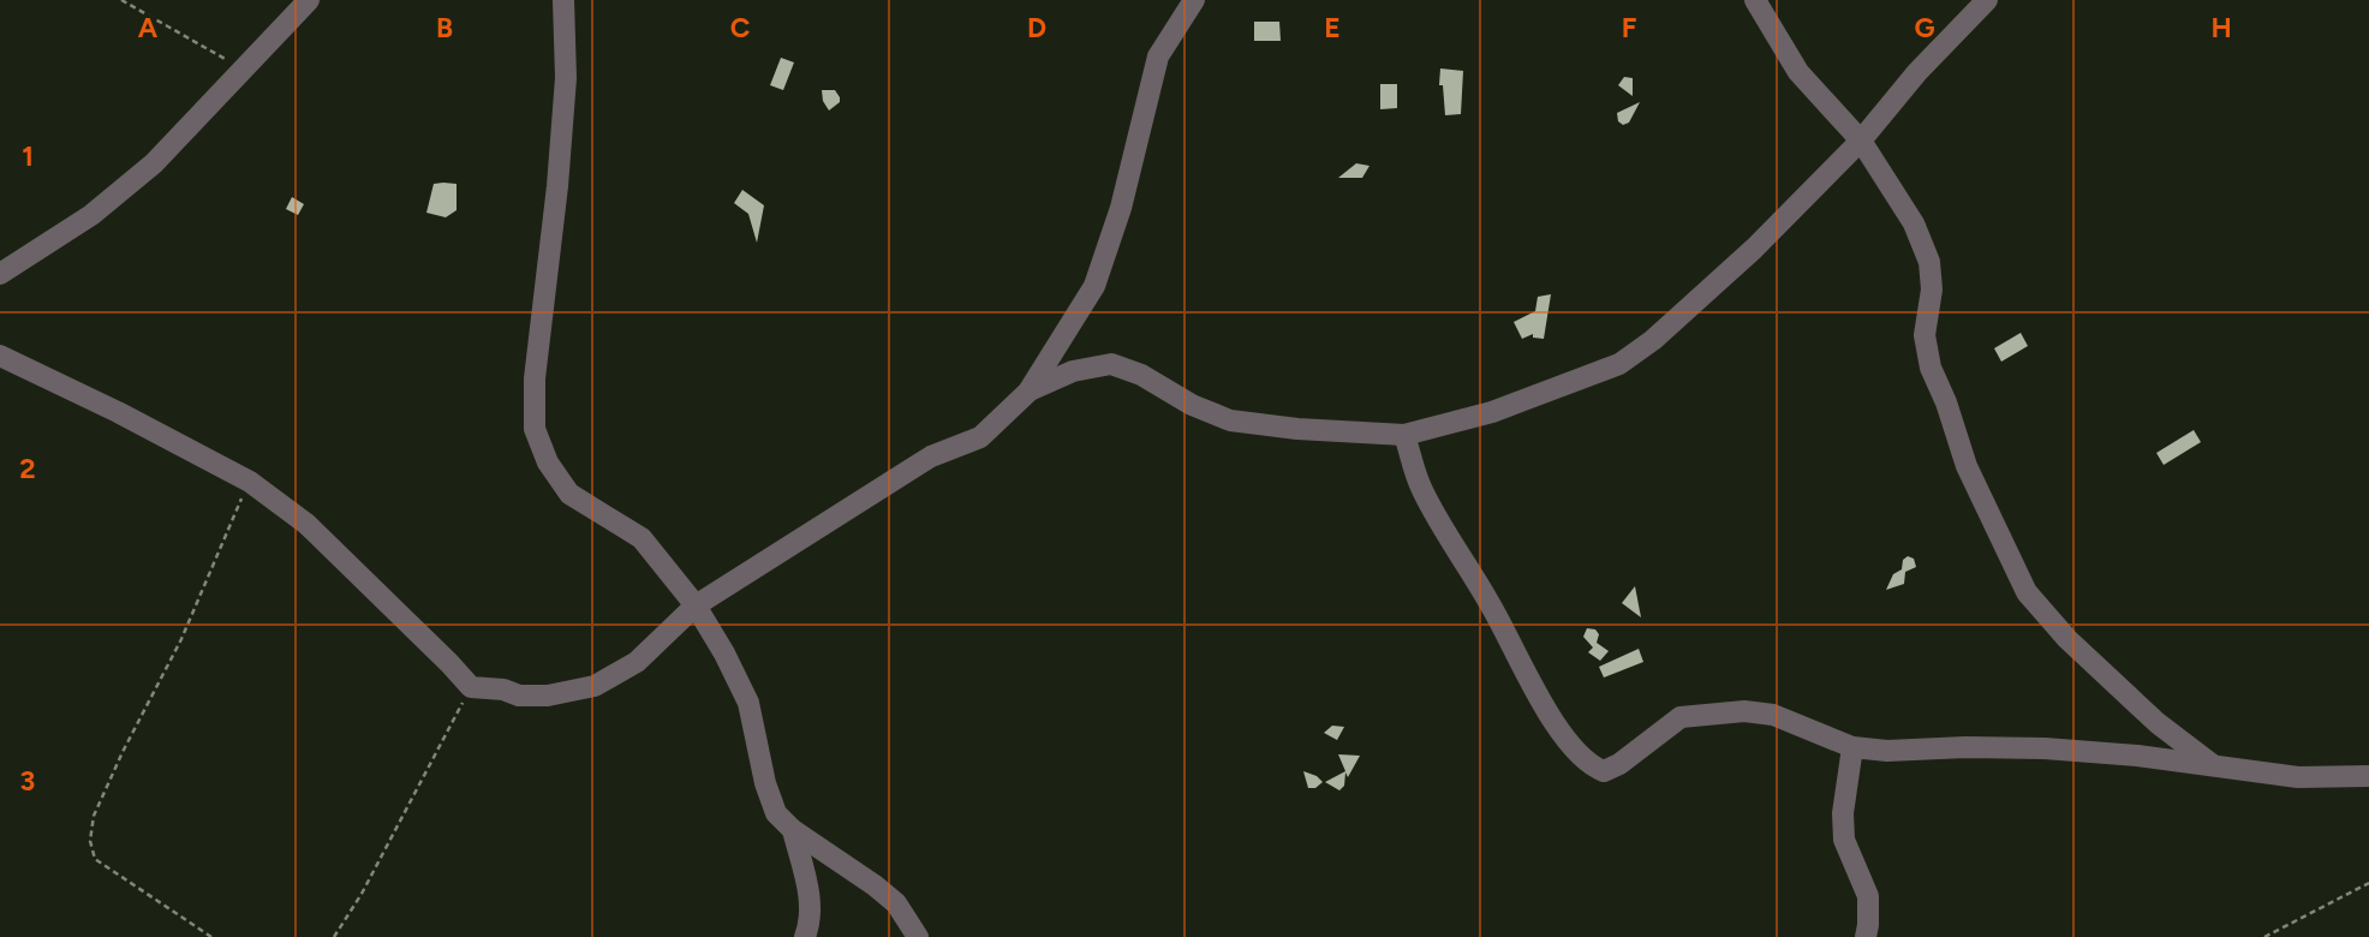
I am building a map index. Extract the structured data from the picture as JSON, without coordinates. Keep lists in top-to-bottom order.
{
  "grid": {
    "columns": [
      "A",
      "B",
      "C",
      "D",
      "E",
      "F",
      "G",
      "H"
    ],
    "rows": ["1", "2", "3"]
  }
}
